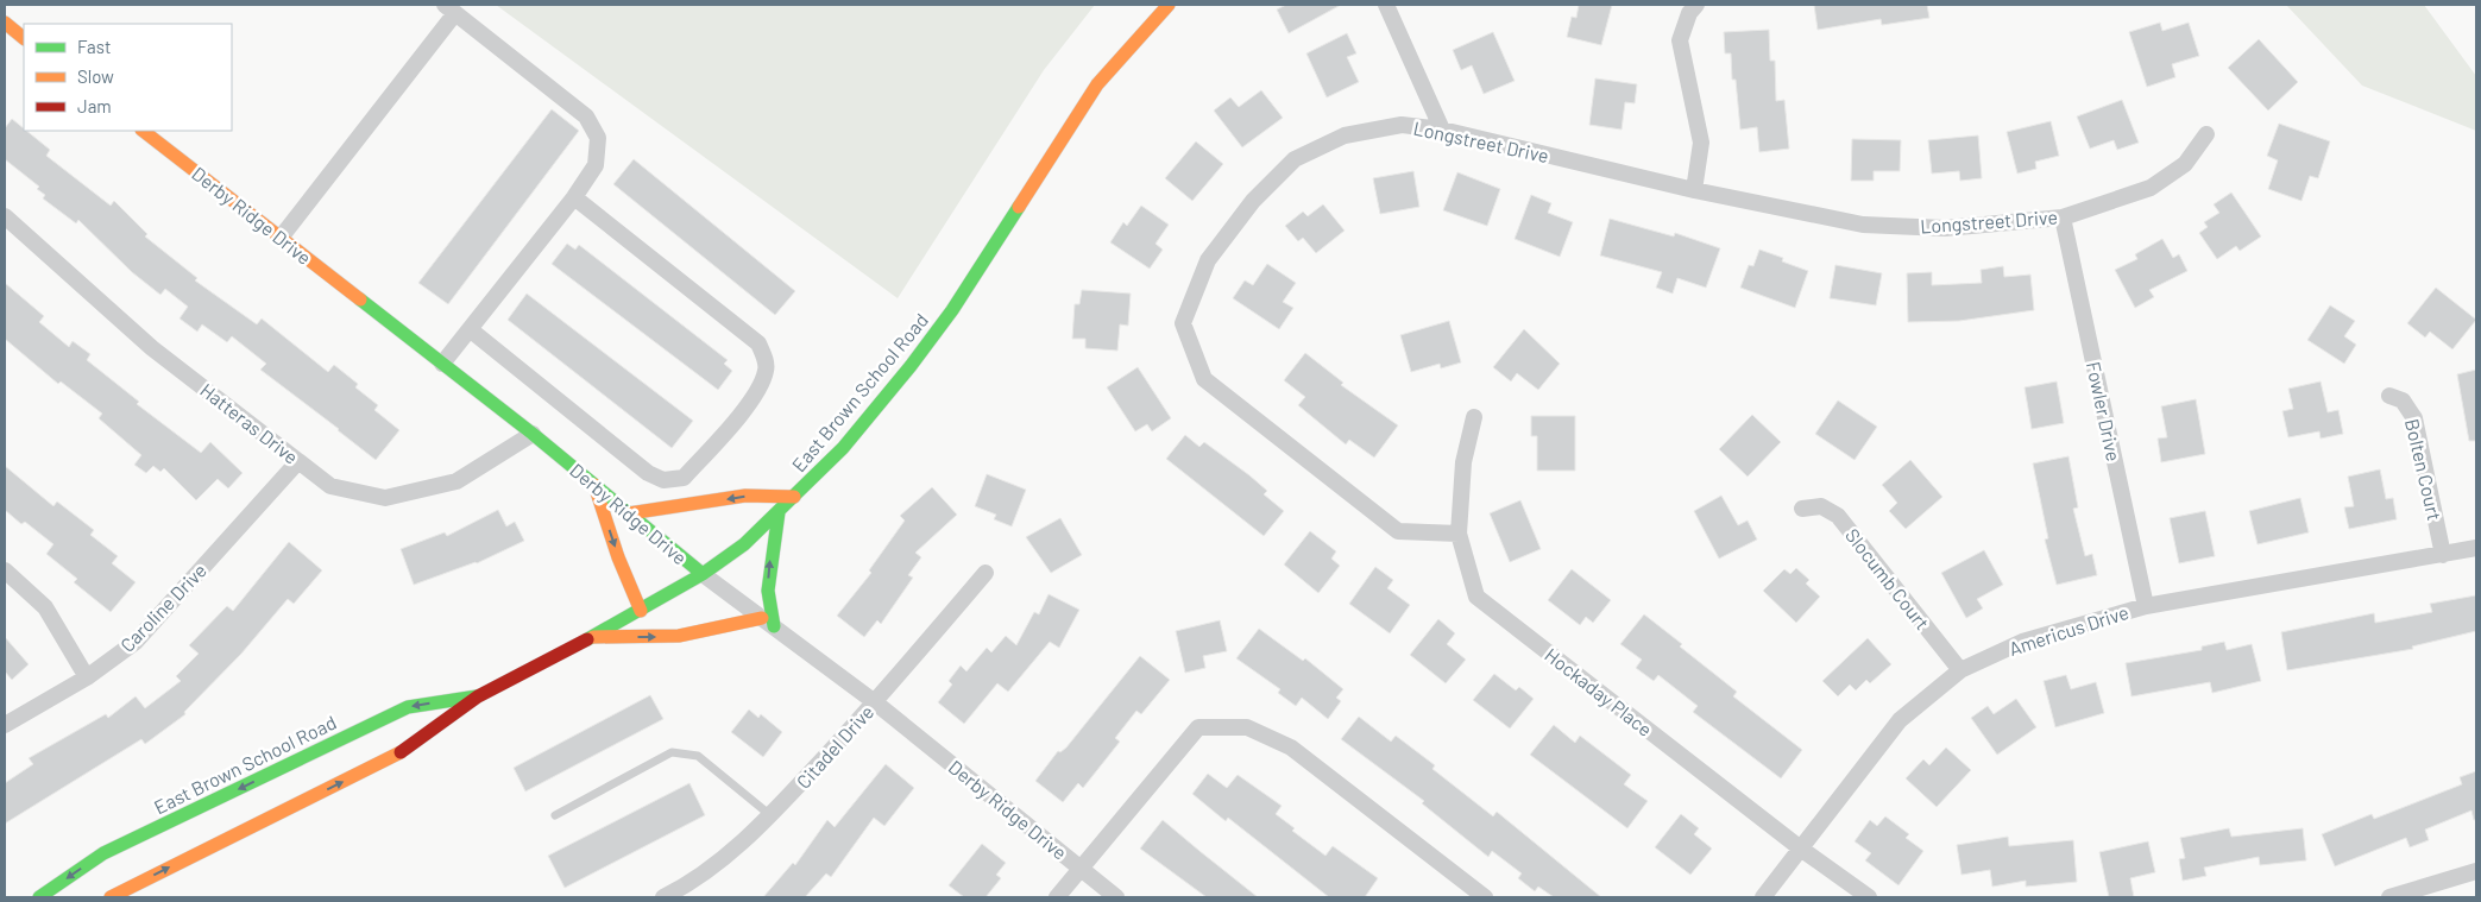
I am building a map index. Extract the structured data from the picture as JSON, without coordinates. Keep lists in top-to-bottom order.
{
  "streets": {
    "main road": ["Derby Ridge Drive", "East Brown School Road"],
    "street": [
      "Longstreet Drive",
      "Fowler Drive",
      "Hatteras Drive",
      "Bolten Court",
      "Slocumb Court",
      "Caroline Drive",
      "Americus Drive",
      "Hockaday Place",
      "Citadel Drive"
    ]
  },
  "crossings": [
    ["Longstreet Drive", "Fowler Drive"],
    ["Longstreet Drive", "Hockaday Place"],
    ["Derby Ridge Drive", "East Brown School Road"],
    ["Derby Ridge Drive", "Hatteras Drive"],
    ["Derby Ridge Drive", "Citadel Drive"],
    ["Fowler Drive", "Americus Drive"],
    ["Hatteras Drive", "Caroline Drive"],
    ["Bolten Court", "Americus Drive"],
    ["Slocumb Court", "Americus Drive"],
    ["Americus Drive", "Hockaday Place"]
  ],
  "legend": ["Fast", "Slow", "Jam"]
}
